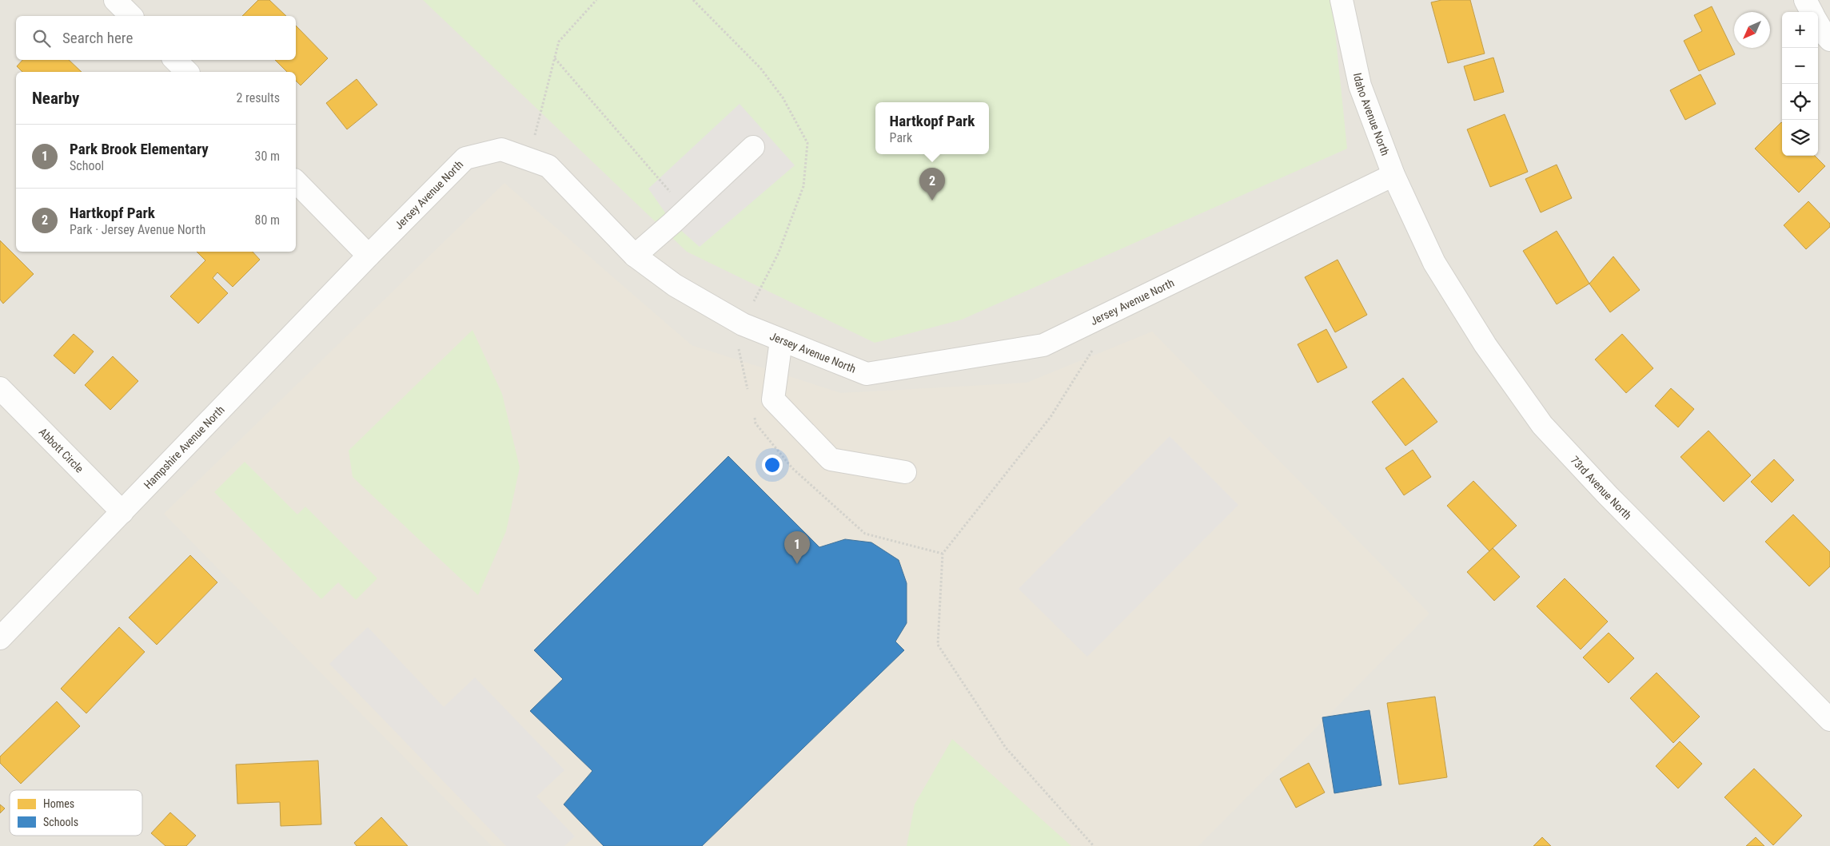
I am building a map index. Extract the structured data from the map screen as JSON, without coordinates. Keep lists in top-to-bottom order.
{
  "streets": {
    "street": [
      "Idaho Avenue North",
      "Jersey Avenue North",
      "Hampshire Avenue North",
      "Abbott Circle",
      "73rd Avenue North"
    ]
  },
  "crossings": [
    ["Idaho Avenue North", "Jersey Avenue North"],
    ["Idaho Avenue North", "73rd Avenue North"],
    ["Jersey Avenue North", "Hampshire Avenue North"],
    ["Hampshire Avenue North", "Abbott Circle"]
  ],
  "legend": ["Homes", "Schools"],
  "north": "bottom left",
  "page": {
    "map_buttons": ["+", "−"],
    "search": "Search here",
    "heading": ["Nearby", "2 results"],
    "popup": ["Hartkopf Park", "Park"],
    "list": [
      {
        "mark": "1",
        "name": "Park Brook Elementary",
        "note": "School",
        "value": "30 m"
      },
      {
        "mark": "2",
        "name": "Hartkopf Park",
        "note": "Park · Jersey Avenue North",
        "value": "80 m"
      }
    ],
    "pins": ["2", "1"]
  }
}
